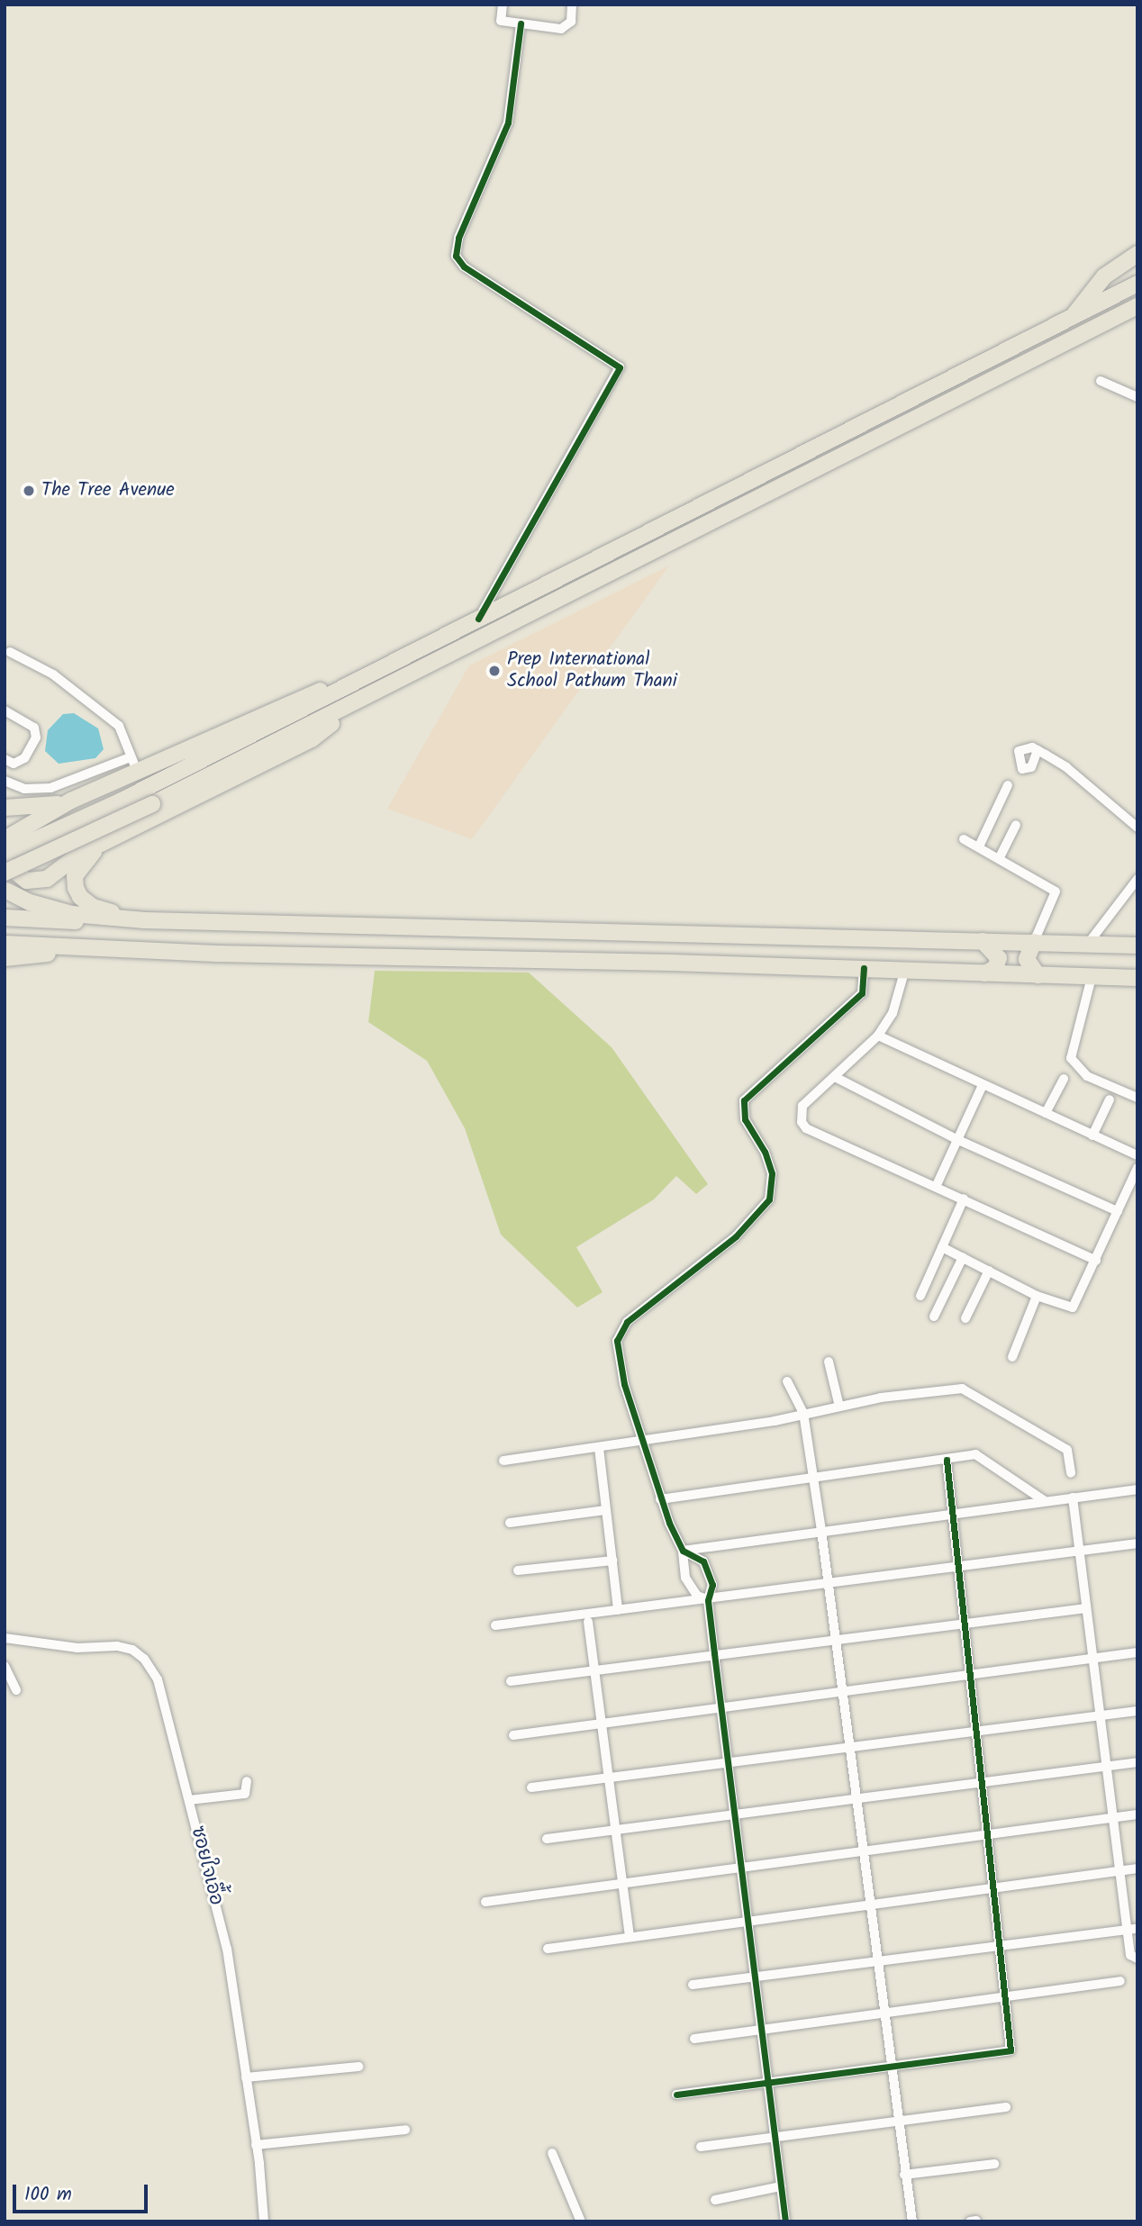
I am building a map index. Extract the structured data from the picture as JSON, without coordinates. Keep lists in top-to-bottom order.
{
  "streets": {
    "street": ["ซอยใจเอื้อ"]
  },
  "places": ["The Tree Avenue", "Prep International School Pathum Thani"],
  "scale_bar": "100 m"
}
